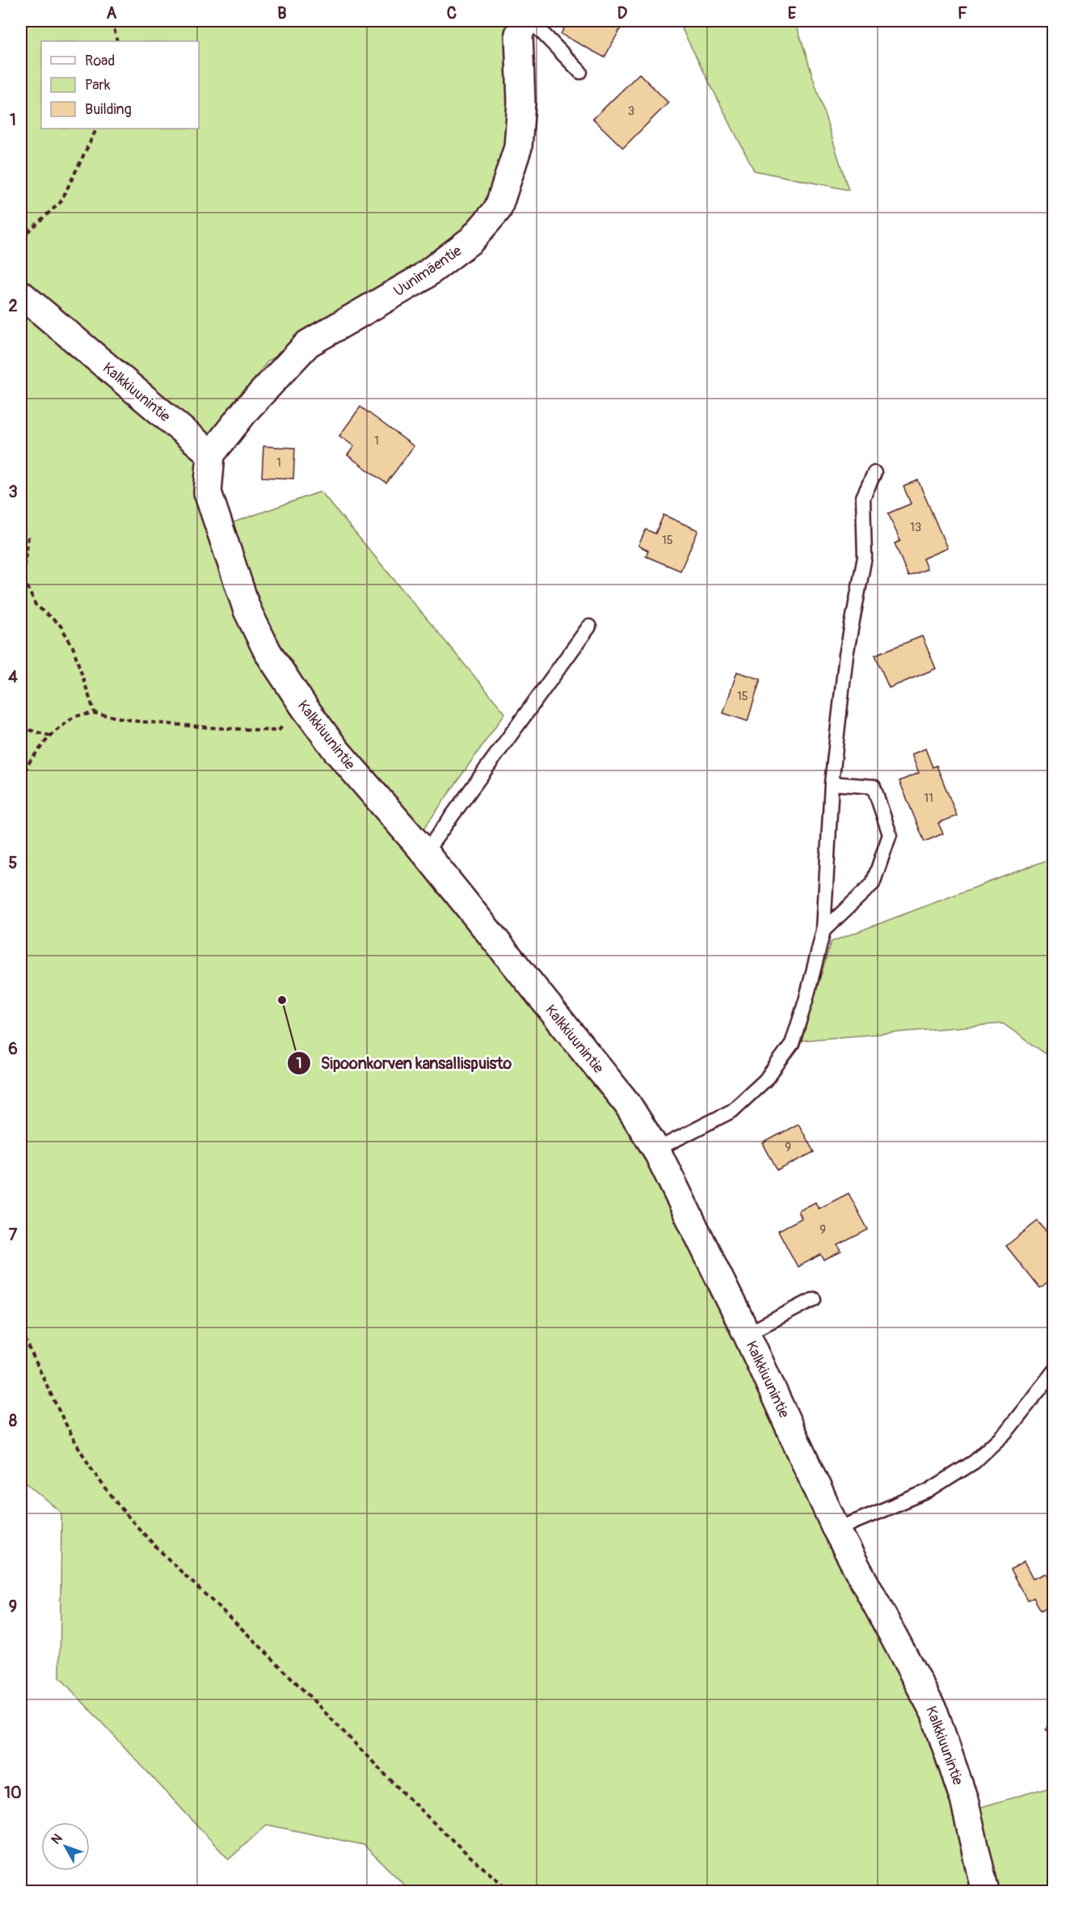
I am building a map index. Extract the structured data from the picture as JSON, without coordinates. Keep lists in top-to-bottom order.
{
  "streets": {
    "street": ["Uunimäentie", "Kalkkiuunintie"]
  },
  "crossings": [
    ["Uunimäentie", "Kalkkiuunintie"]
  ],
  "places": ["Sipoonkorven kansallispuisto"],
  "house_numbers": [
    "3",
    "1",
    "1",
    "13",
    "15",
    "15",
    "11",
    "9",
    "9"
  ],
  "legend": ["Road", "Park", "Building"],
  "north": "top left",
  "grid": {
    "columns": [
      "A",
      "B",
      "C",
      "D",
      "E",
      "F"
    ],
    "rows": [
      "1",
      "2",
      "3",
      "4",
      "5",
      "6",
      "7",
      "8",
      "9",
      "10"
    ]
  }
}
